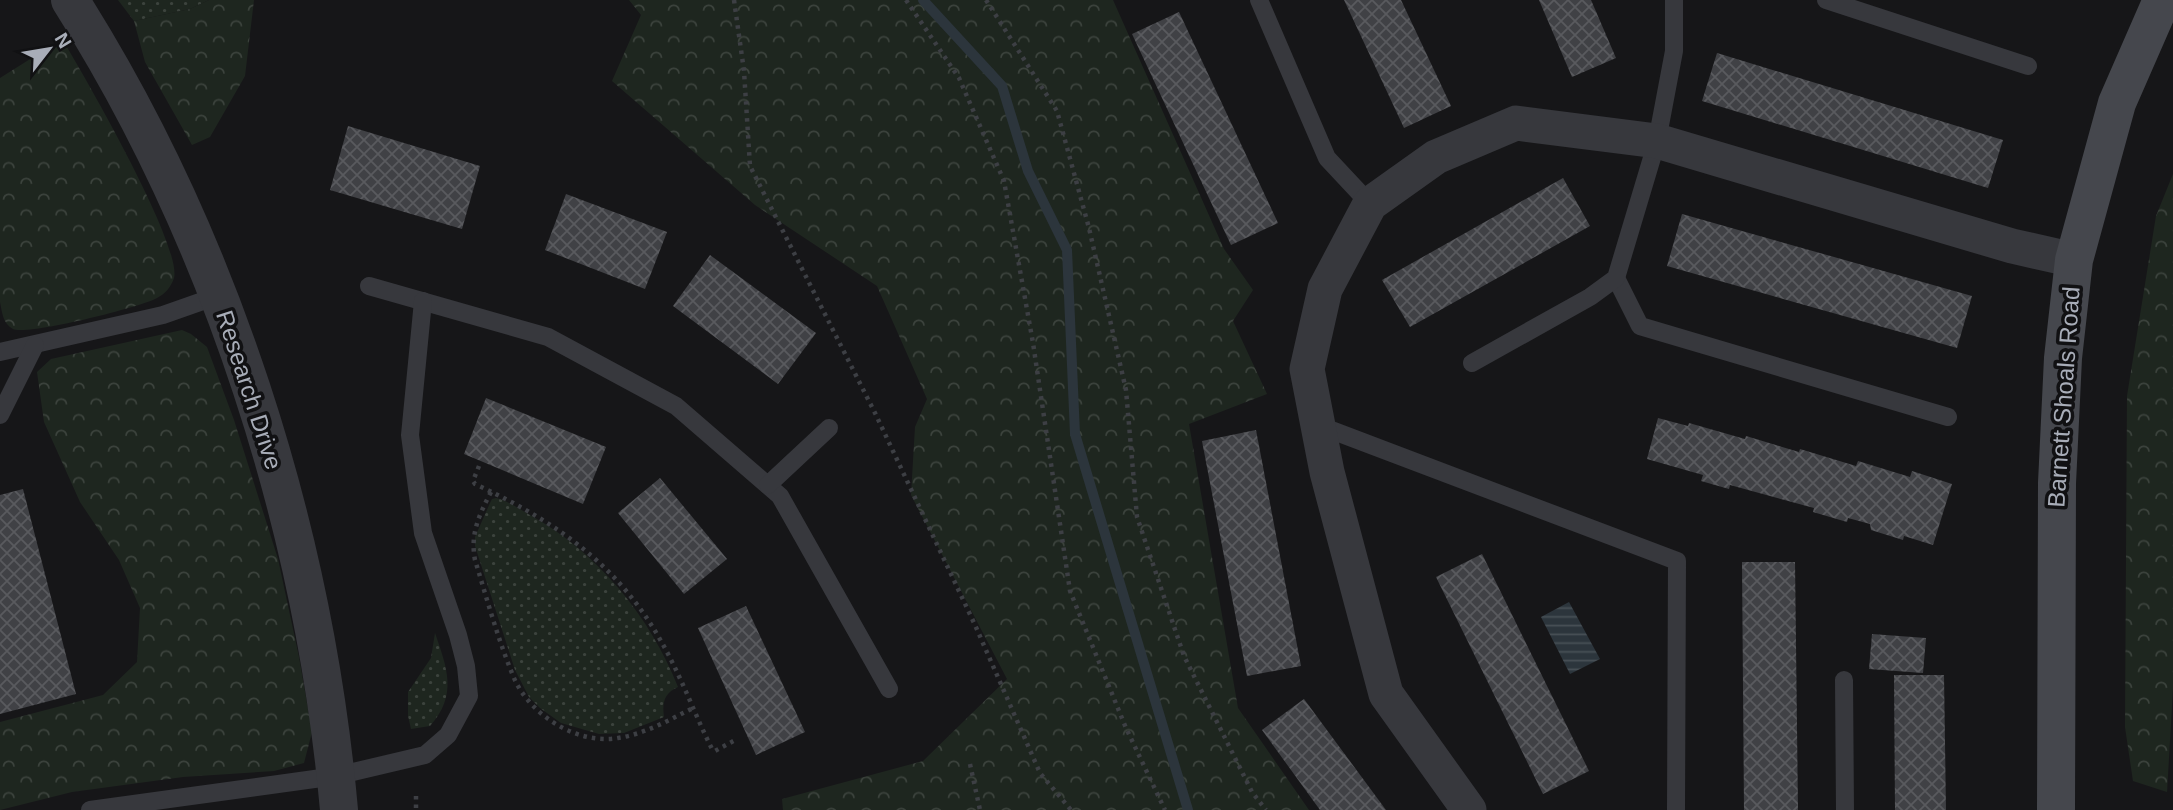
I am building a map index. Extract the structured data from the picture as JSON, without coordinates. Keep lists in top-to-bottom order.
{
  "streets": {
    "main road": ["Barnett Shoals Road"],
    "street": ["Research Drive"]
  },
  "north": "top right"
}
